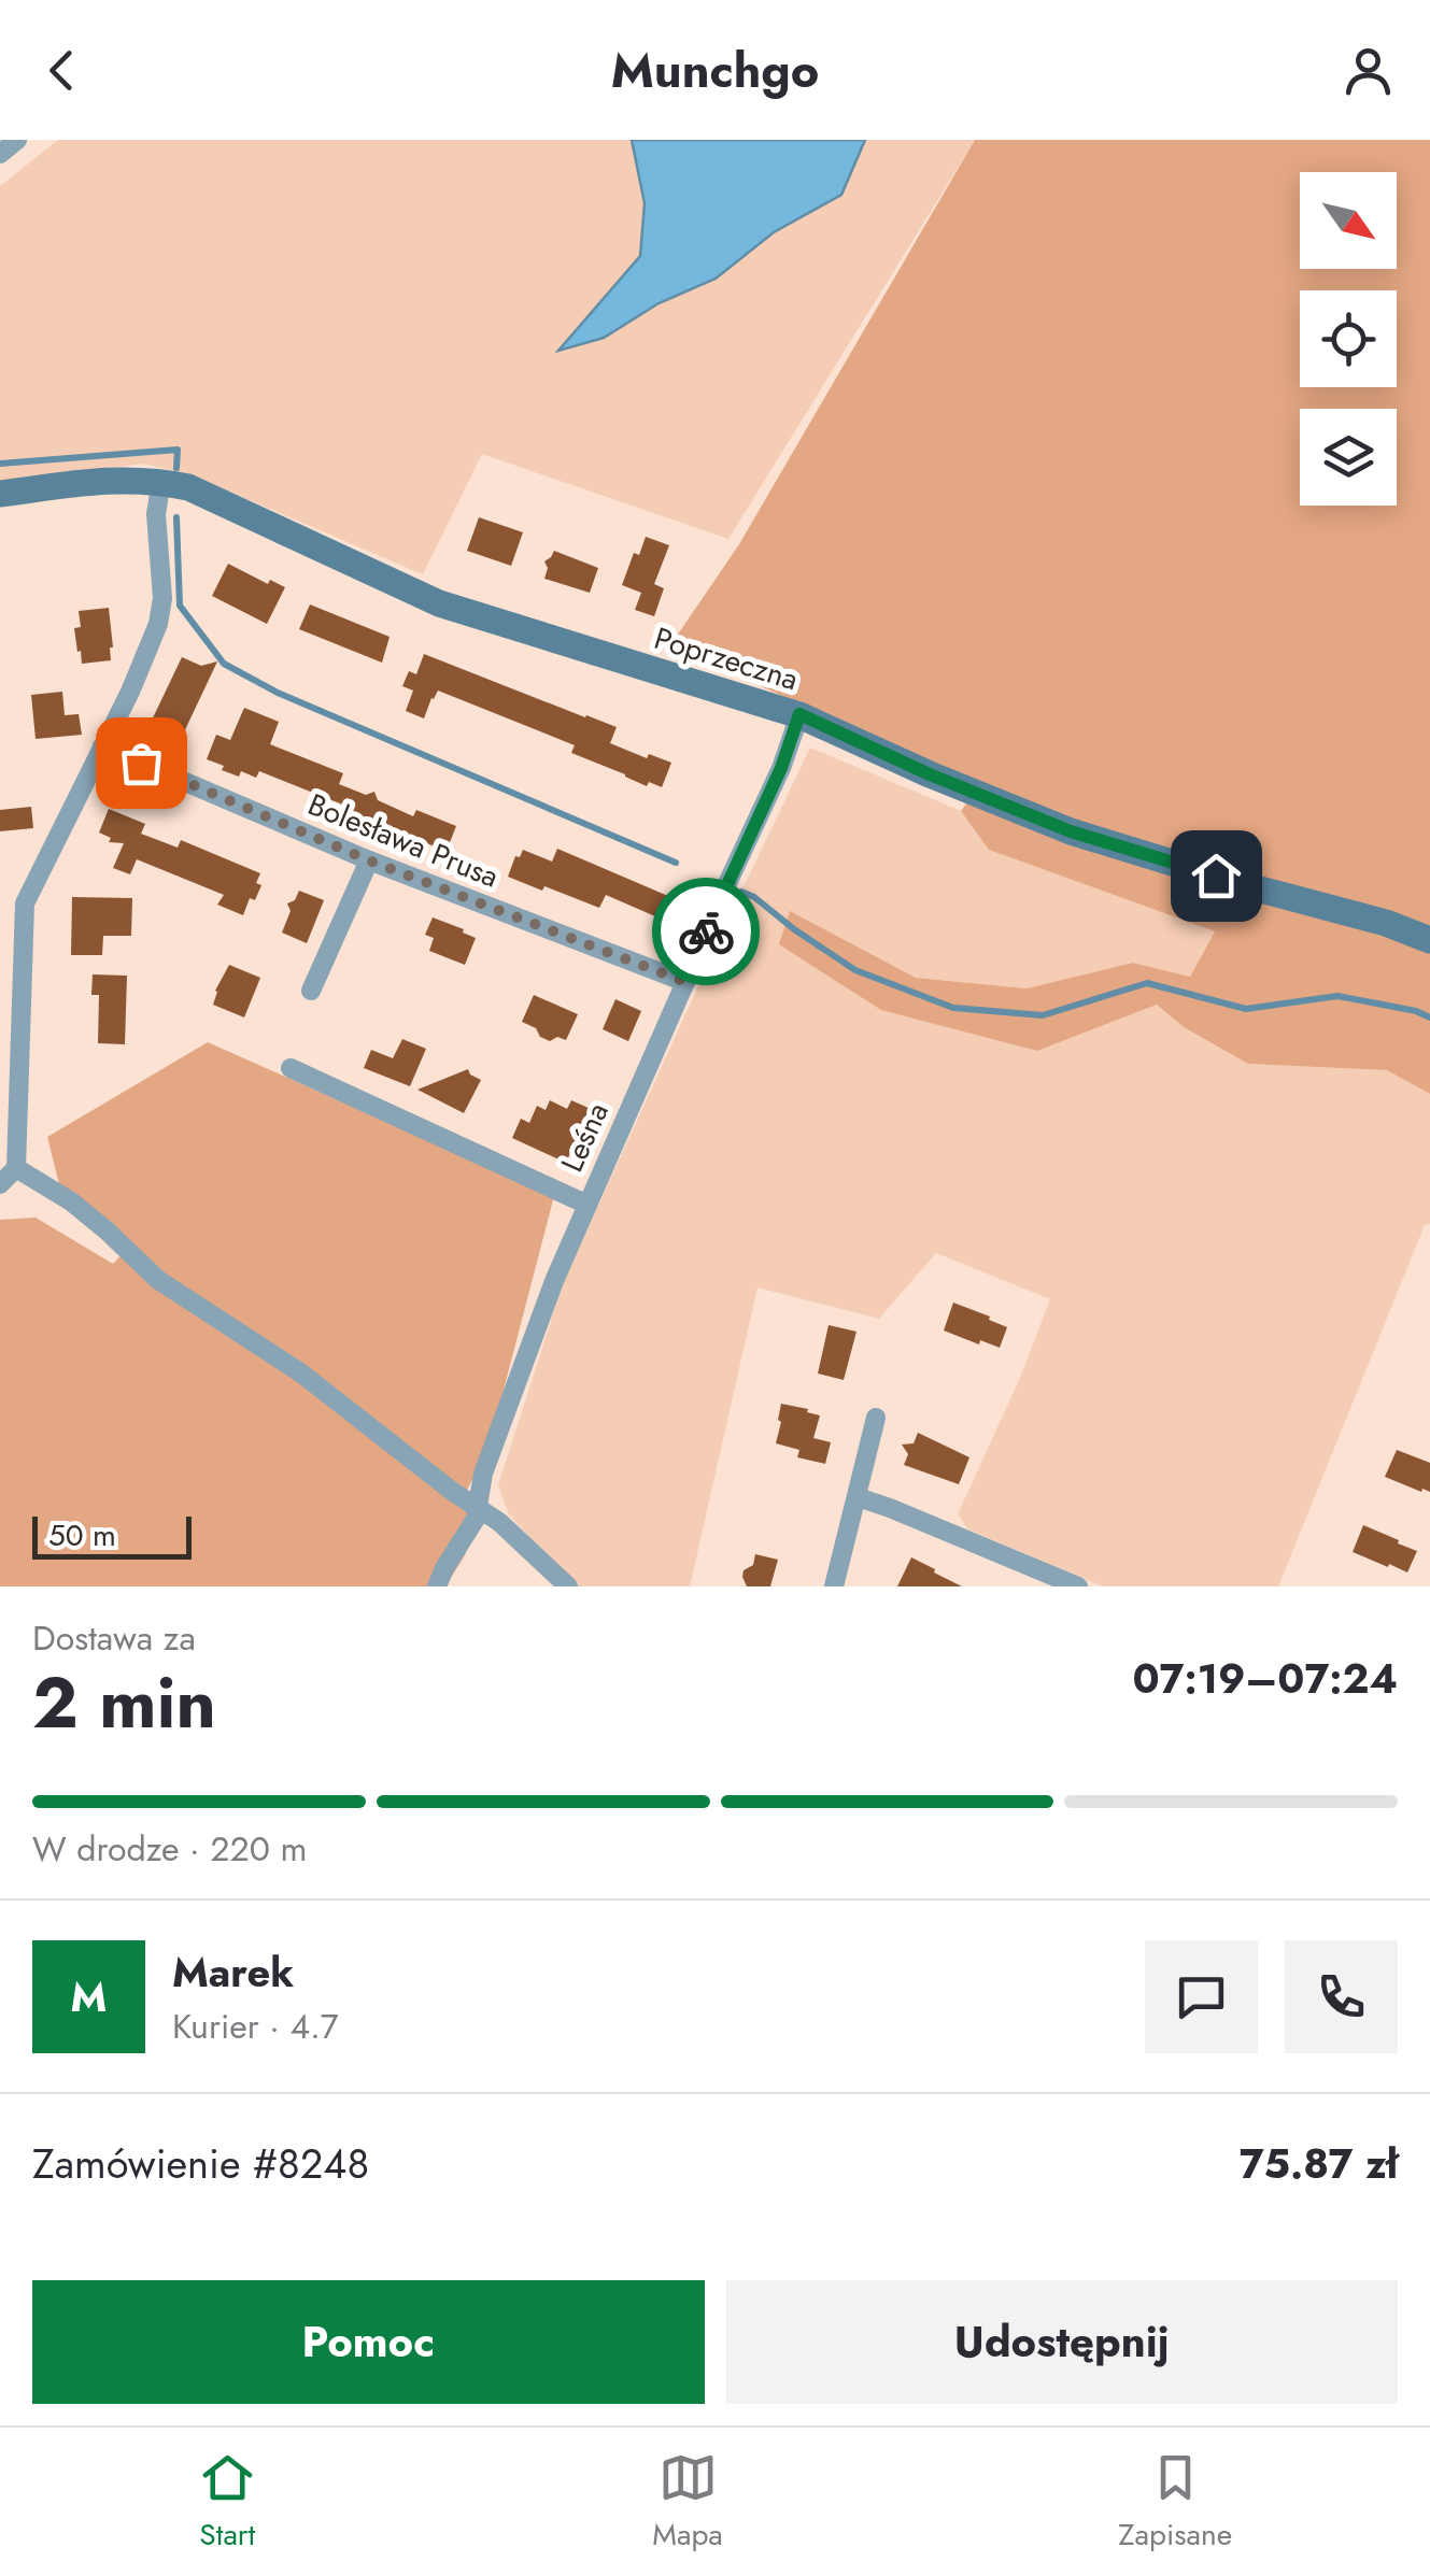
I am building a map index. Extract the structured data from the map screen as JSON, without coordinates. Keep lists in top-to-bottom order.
{
  "streets": {
    "street": ["Poprzeczna", "Bolesława Prusa", "Leśna"]
  },
  "crossings": [
    ["Poprzeczna", "Leśna"],
    ["Bolesława Prusa", "Leśna"]
  ],
  "scale_bar": "50 m",
  "north": "bottom right",
  "page": {
    "header": "Munchgo",
    "scale": "50 m",
    "heading": ["2 min", "Dostawa za", "07:19–07:24"],
    "panel": [
      "Marek",
      "Kurier · 4.7",
      "Zamówienie #8248",
      "75.87 zł"
    ],
    "bar": "W drodze · 220 m",
    "round": "M",
    "buttons": ["Pomoc", "Udostępnij"],
    "tabs": ["Start", "Mapa", "Zapisane"]
  }
}
